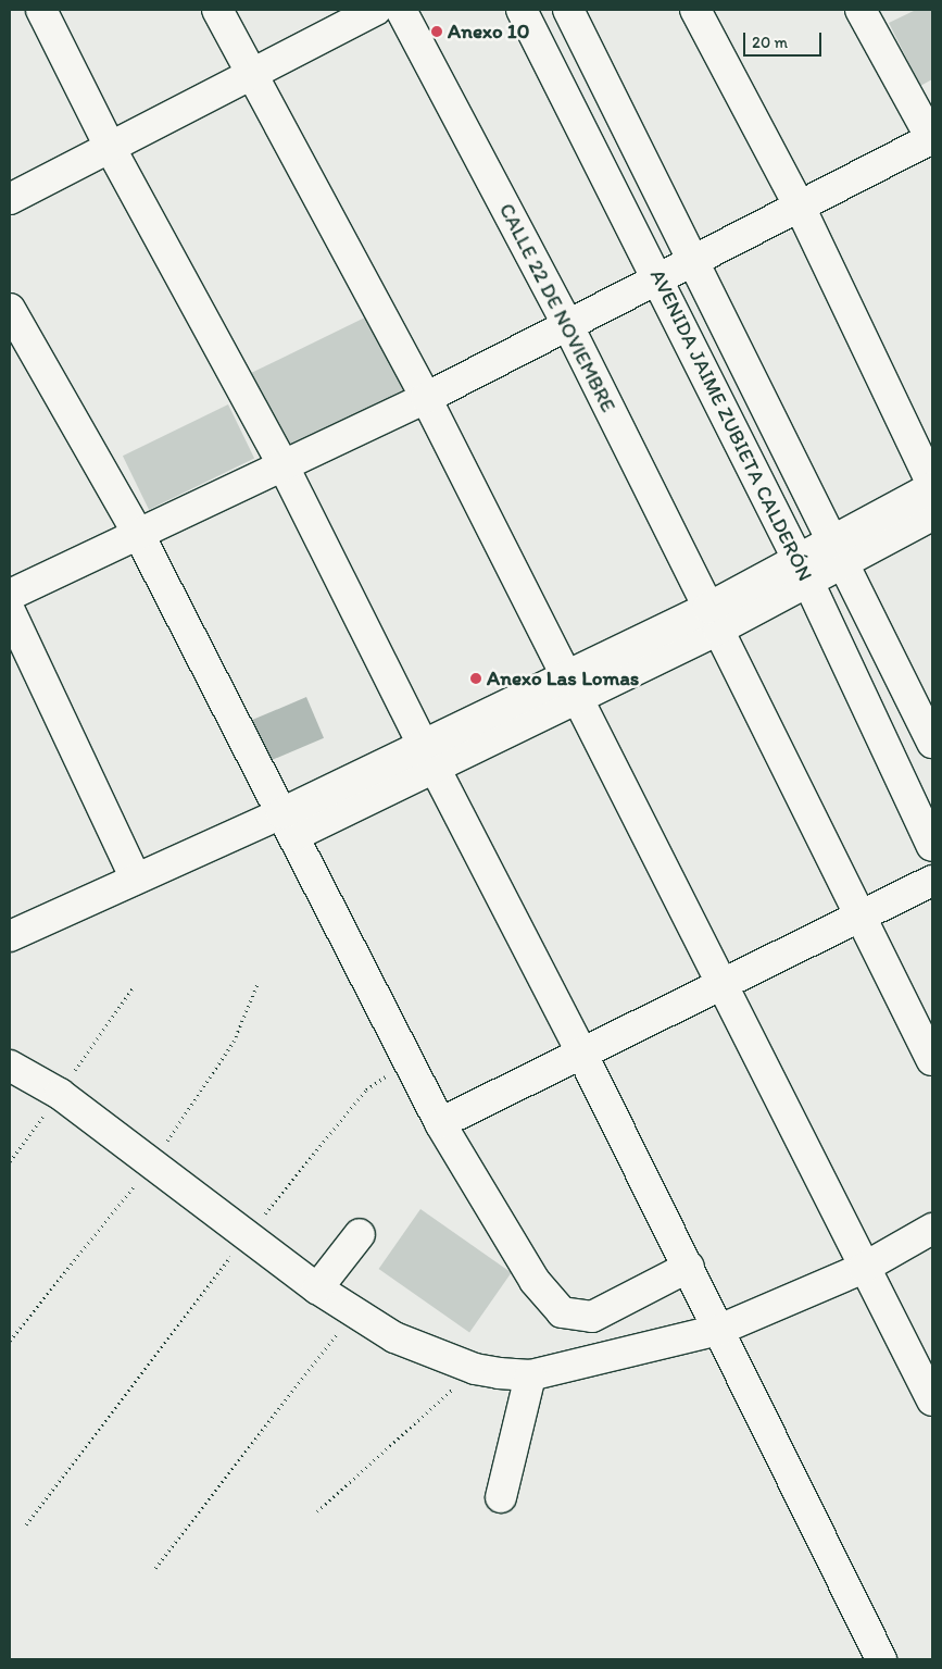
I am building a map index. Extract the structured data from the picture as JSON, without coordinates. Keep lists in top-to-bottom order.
{
  "streets": {
    "street": ["CALLE 22 DE NOVIEMBRE", "AVENIDA JAIME ZUBIETA CALDERÓN"]
  },
  "places": ["Anexo 10", "Anexo Las Lomas"],
  "scale_bar": "20 m"
}
